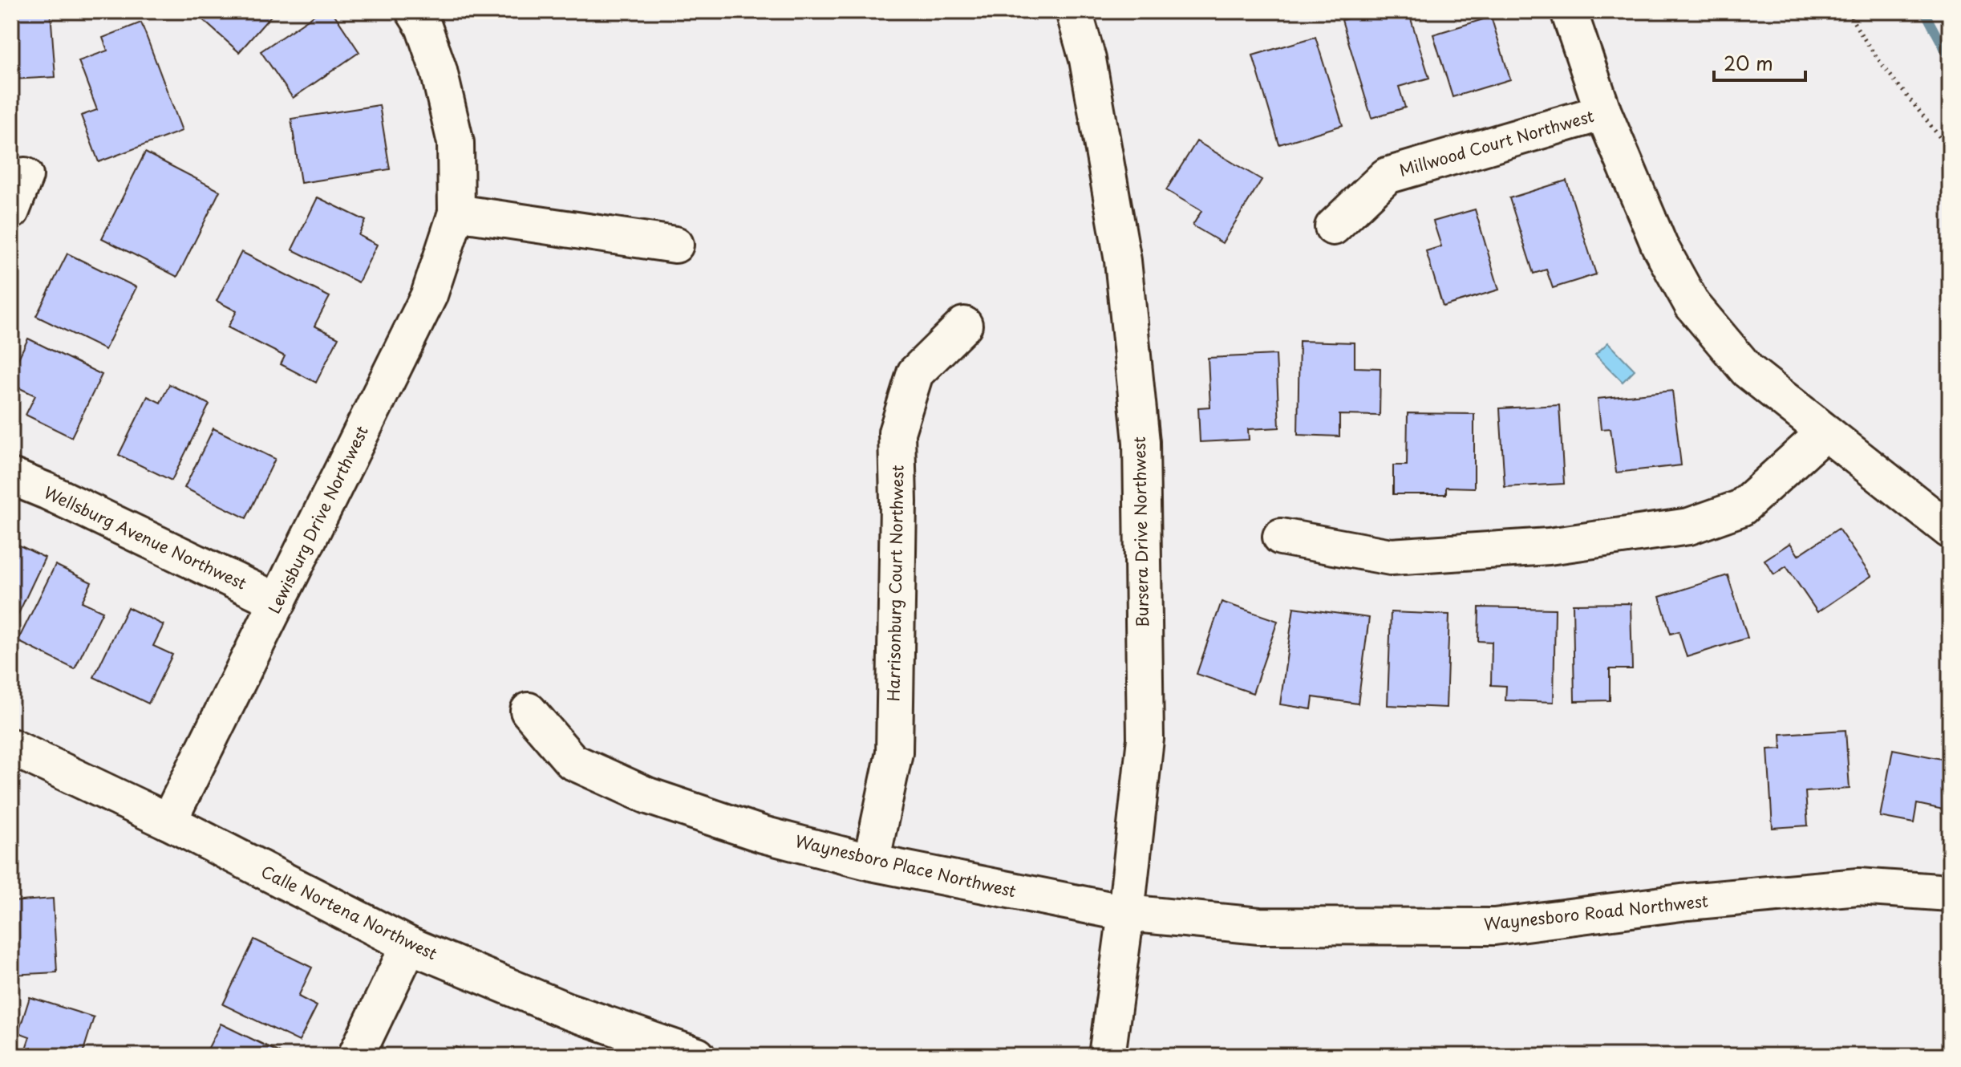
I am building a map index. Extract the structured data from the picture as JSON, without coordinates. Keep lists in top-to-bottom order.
{
  "streets": {
    "street": [
      "Millwood Court Northwest",
      "Lewisburg Drive Northwest",
      "Bursera Drive Northwest",
      "Wellsburg Avenue Northwest",
      "Harrisonburg Court Northwest",
      "Waynesboro Place Northwest",
      "Calle Nortena Northwest",
      "Waynesboro Road Northwest"
    ]
  },
  "crossings": [
    ["Lewisburg Drive Northwest", "Wellsburg Avenue Northwest"],
    ["Lewisburg Drive Northwest", "Calle Nortena Northwest"],
    ["Bursera Drive Northwest", "Waynesboro Place Northwest"],
    ["Bursera Drive Northwest", "Waynesboro Road Northwest"],
    ["Harrisonburg Court Northwest", "Waynesboro Place Northwest"],
    ["Waynesboro Place Northwest", "Waynesboro Road Northwest"]
  ],
  "scale_bar": "20 m"
}
